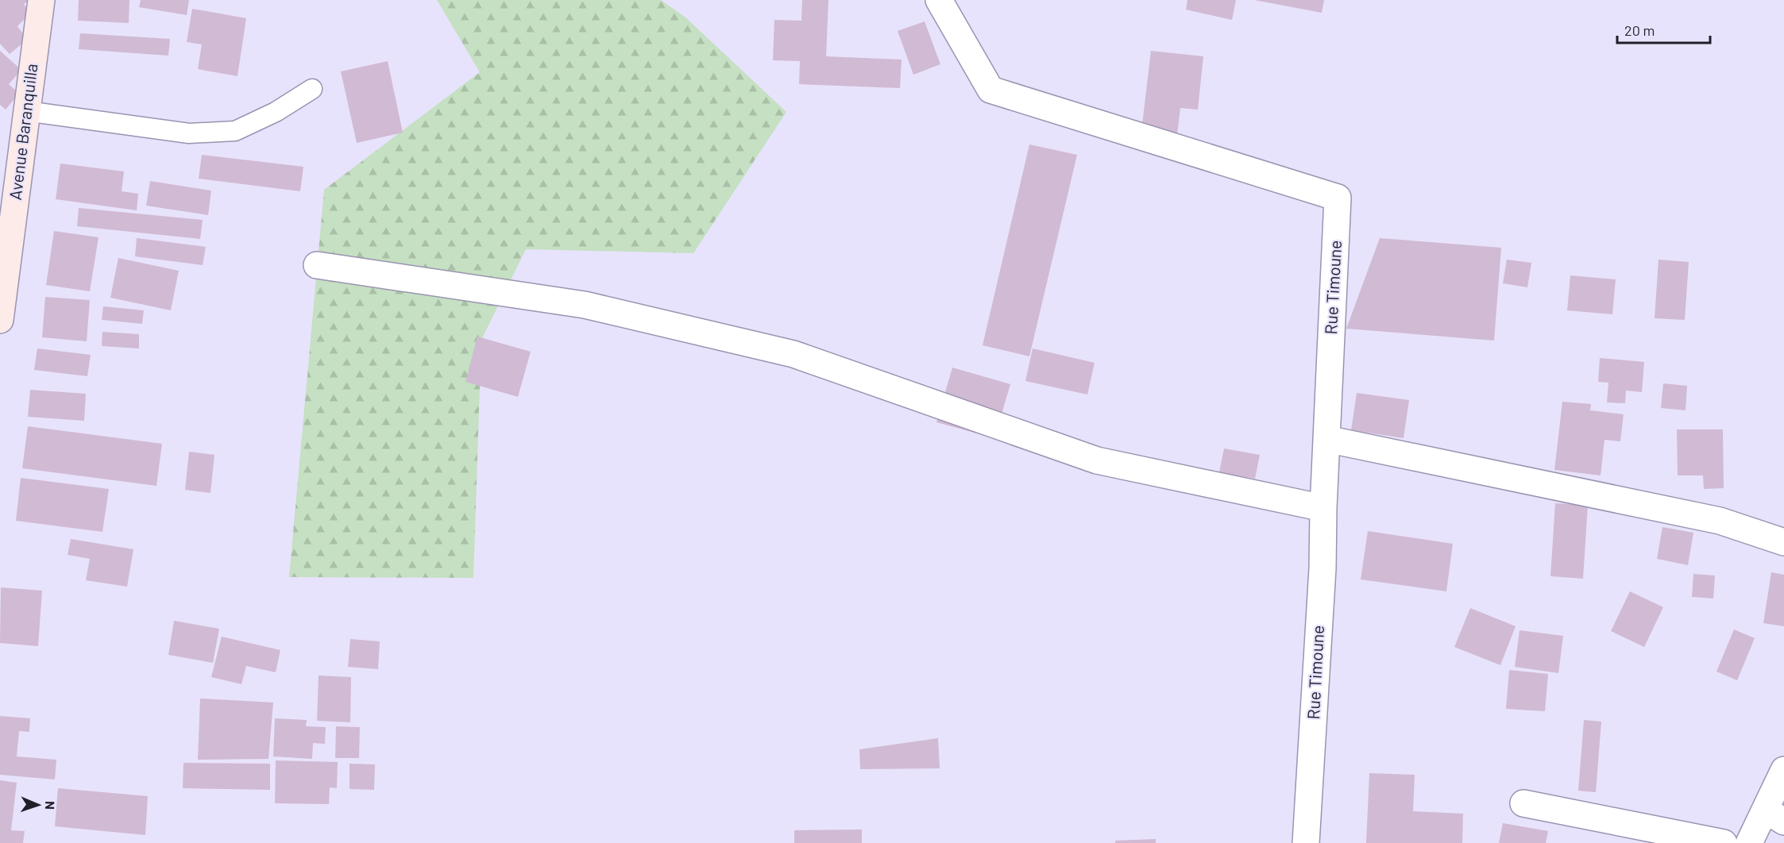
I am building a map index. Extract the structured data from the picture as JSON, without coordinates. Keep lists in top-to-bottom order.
{
  "streets": {
    "main road": ["Avenue Baranquilla"],
    "street": ["Rue Timoune"]
  },
  "scale_bar": "20 m",
  "north": "right"
}
